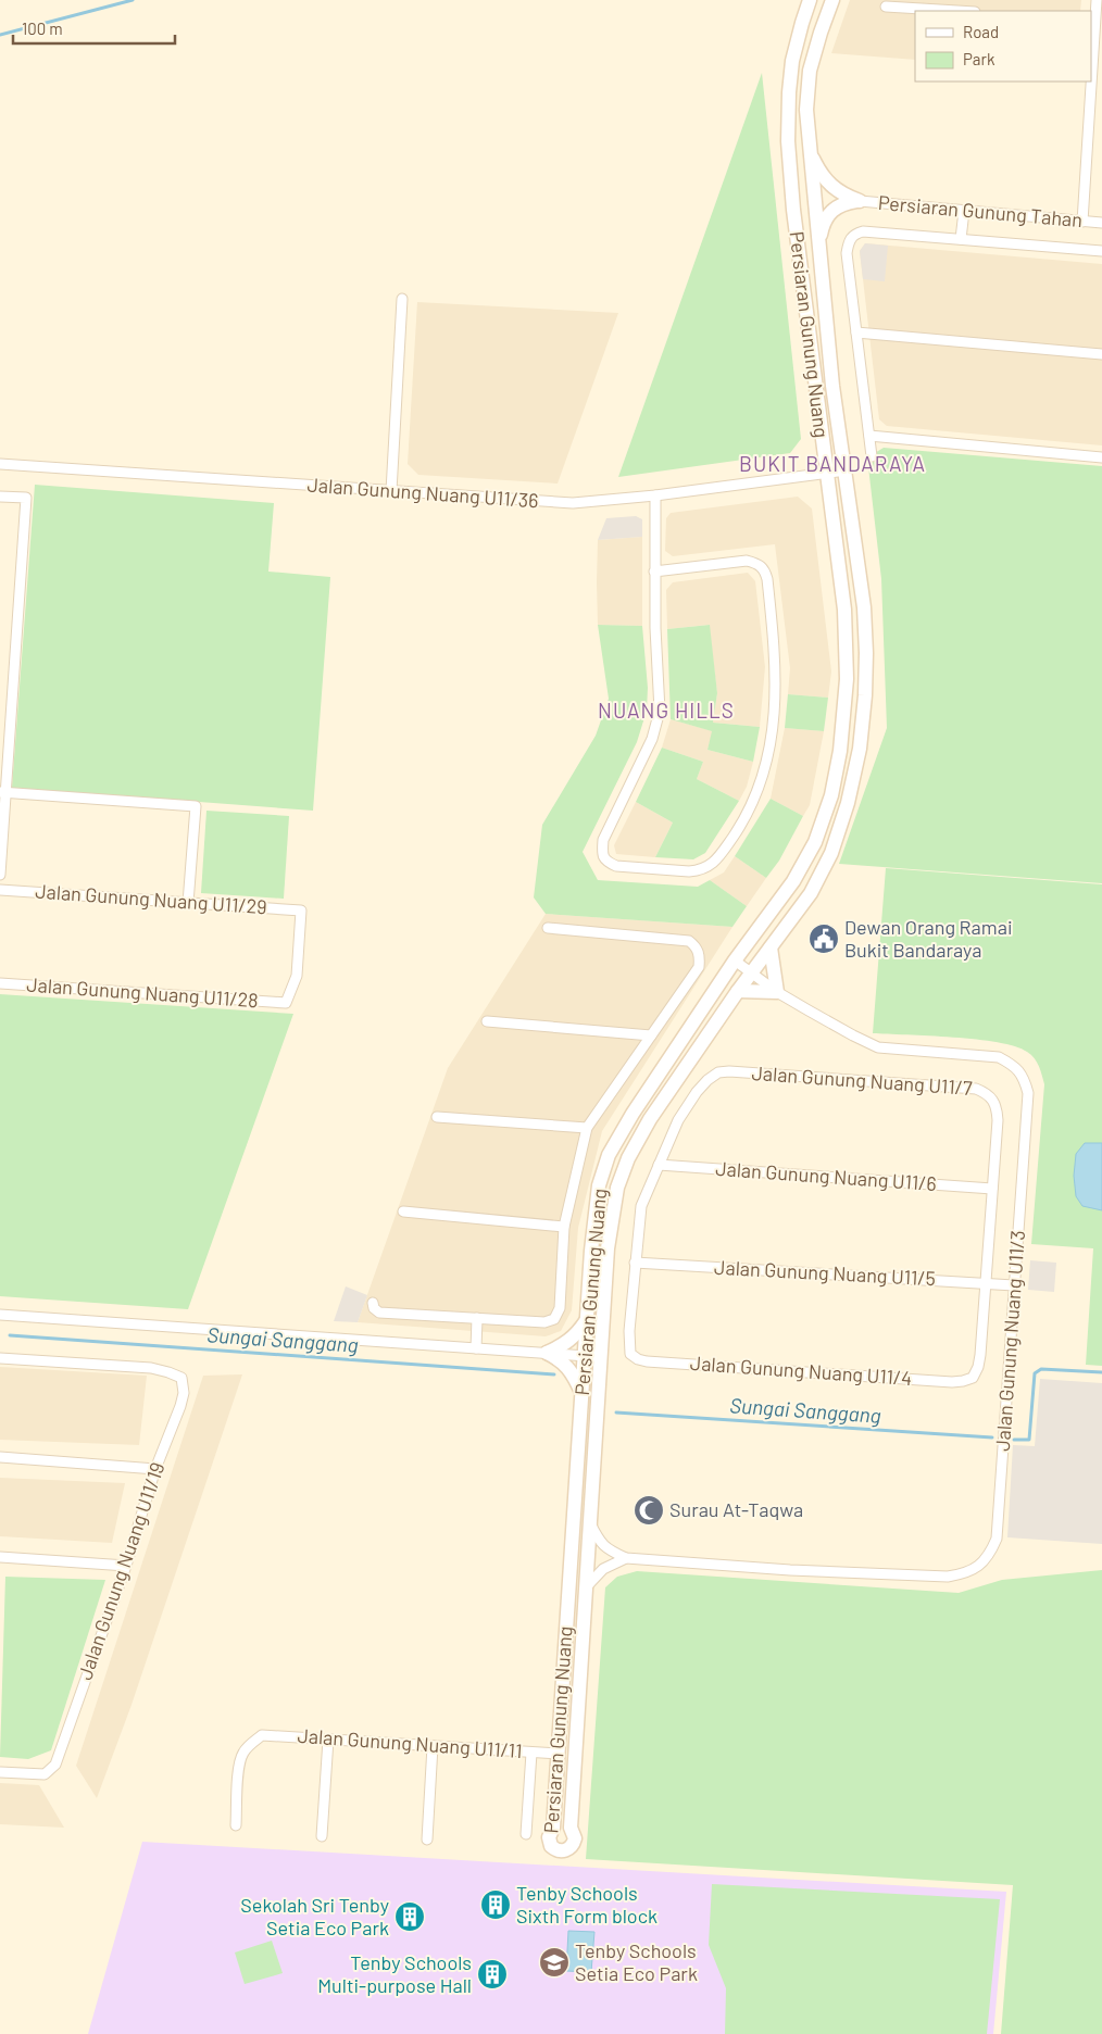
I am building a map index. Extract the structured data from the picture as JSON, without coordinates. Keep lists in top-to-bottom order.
{
  "streets": {
    "street": [
      "Persiaran Gunung Tahan",
      "Persiaran Gunung Nuang",
      "Jalan Gunung Nuang U11/36",
      "Jalan Gunung Nuang U11/29",
      "Jalan Gunung Nuang U11/28",
      "Jalan Gunung Nuang U11/7",
      "Jalan Gunung Nuang U11/6",
      "Jalan Gunung Nuang U11/5",
      "Jalan Gunung Nuang U11/3",
      "Jalan Gunung Nuang U11/4",
      "Jalan Gunung Nuang U11/19",
      "Jalan Gunung Nuang U11/11"
    ]
  },
  "crossings": [
    ["Persiaran Gunung Nuang", "Jalan Gunung Nuang U11/36"],
    ["Persiaran Gunung Nuang", "Jalan Gunung Nuang U11/3"],
    ["Persiaran Gunung Nuang", "Jalan Gunung Nuang U11/11"],
    ["Jalan Gunung Nuang U11/29", "Jalan Gunung Nuang U11/28"],
    ["Jalan Gunung Nuang U11/7", "Jalan Gunung Nuang U11/6"],
    ["Jalan Gunung Nuang U11/5", "Jalan Gunung Nuang U11/3"],
    ["Jalan Gunung Nuang U11/5", "Jalan Gunung Nuang U11/4"]
  ],
  "districts": ["BUKIT BANDARAYA", "NUANG HILLS"],
  "water": ["Sungai Sanggang"],
  "places": {
    "public building": ["Dewan Orang Ramai Bukit Bandaraya"],
    "mosque": ["Surau At-Taqwa"],
    "building": ["Tenby Schools Sixth Form block", "Sekolah Sri Tenby Setia Eco Park", "Tenby Schools Multi-purpose Hall"],
    "school or university": ["Tenby Schools Setia Eco Park"]
  },
  "legend": ["Road", "Park"],
  "scale_bar": "100 m"
}
